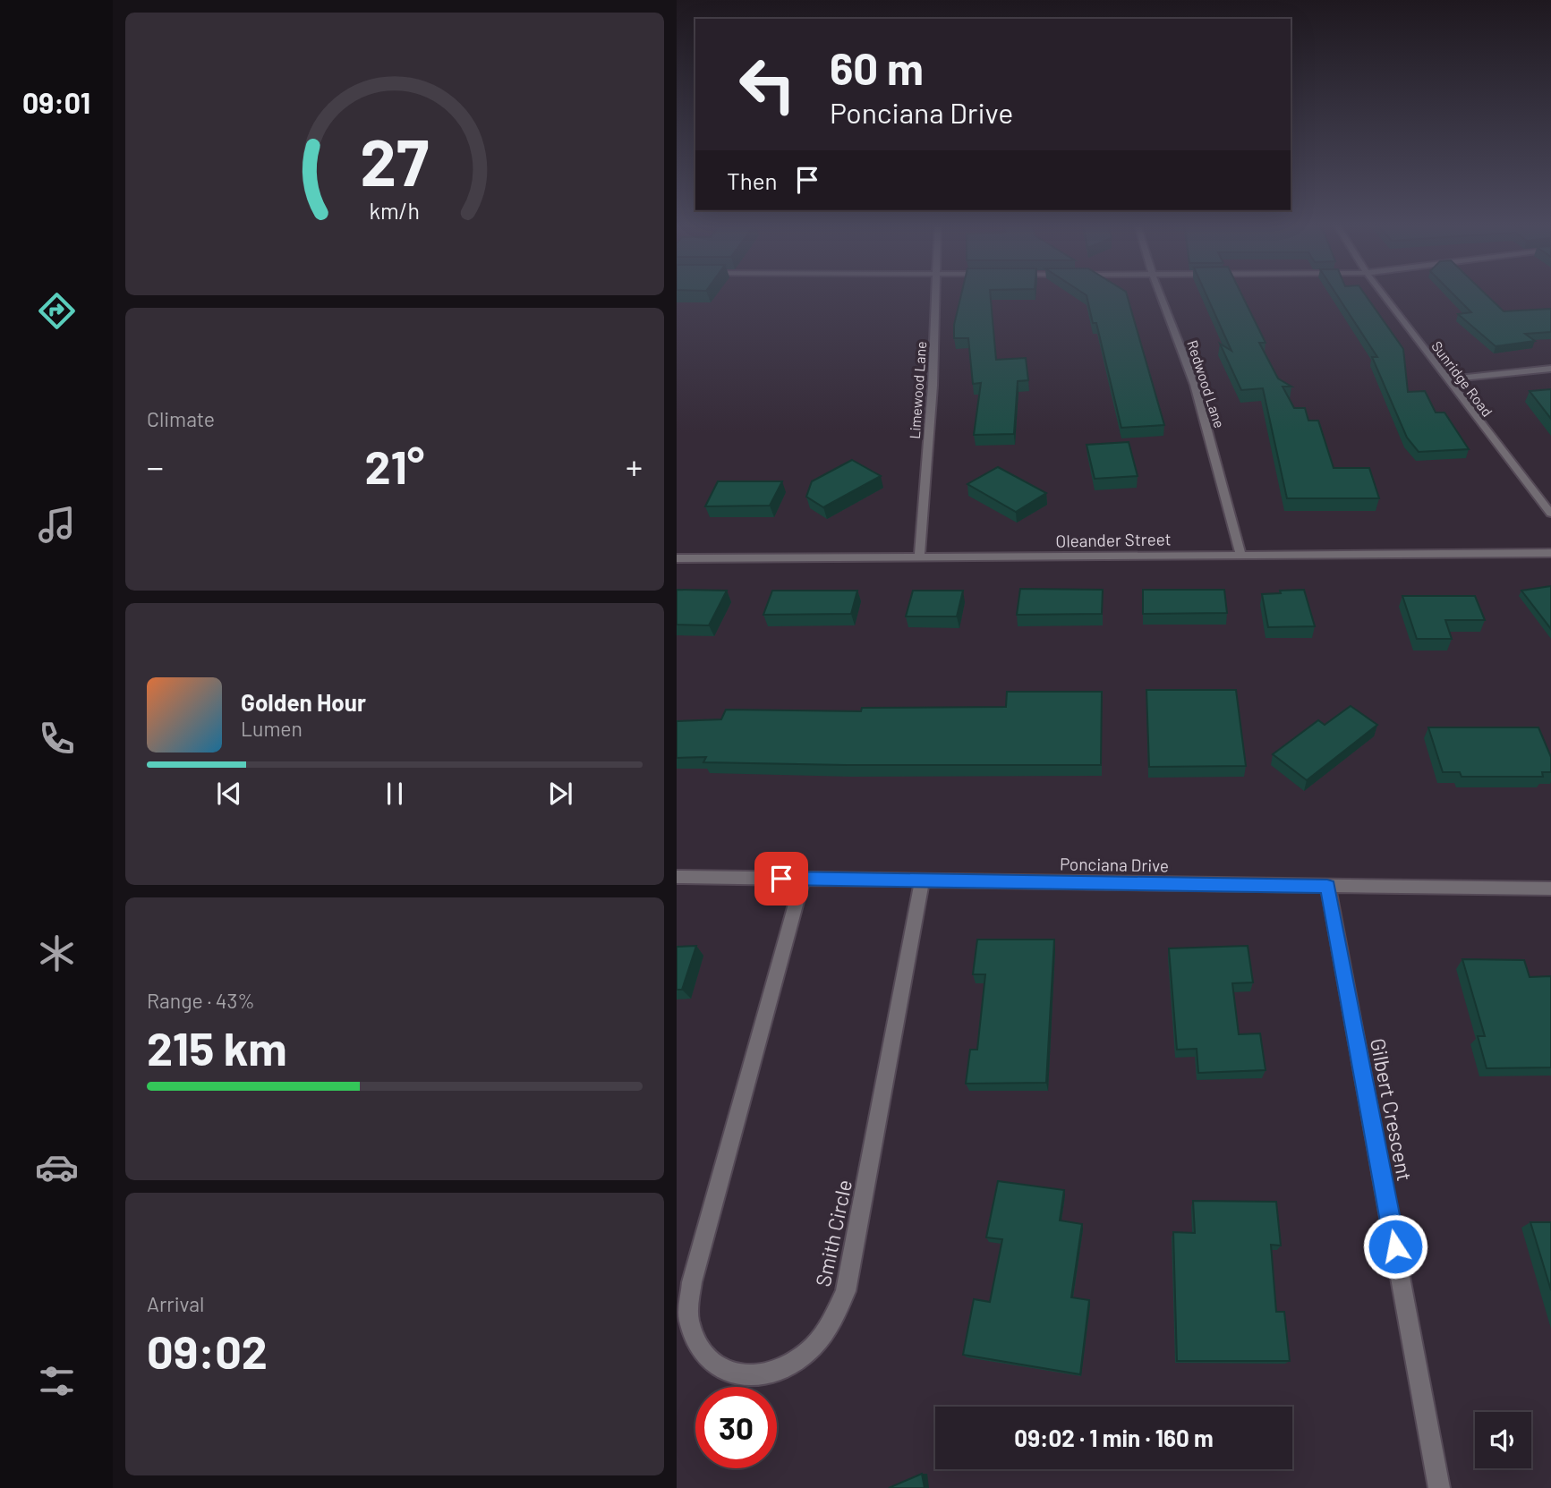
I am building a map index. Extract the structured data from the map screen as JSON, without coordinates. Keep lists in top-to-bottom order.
{
  "streets": {
    "street": [
      "Sunridge Road",
      "Redwood Lane",
      "Limewood Lane",
      "Oleander Street",
      "Ponciana Drive",
      "Gilbert Crescent",
      "Smith Circle"
    ]
  },
  "crossings": [
    ["Redwood Lane", "Oleander Street"],
    ["Limewood Lane", "Oleander Street"],
    ["Ponciana Drive", "Gilbert Crescent"],
    ["Ponciana Drive", "Smith Circle"]
  ],
  "page": {
    "tabs": "09:01",
    "turn": ["60 m", "Ponciana Drive"],
    "then": "Then",
    "tile": [
      "Climate",
      ["Range · 43%", "215 km"],
      ["Arrival", "09:02"]
    ],
    "heat": ["−", "21°", "+"],
    "song": ["Golden Hour", "Lumen"],
    "limit": "30",
    "trip": "09:02 · 1 min · 160 m",
    "gauge": ["27", "km/h"]
  }
}
